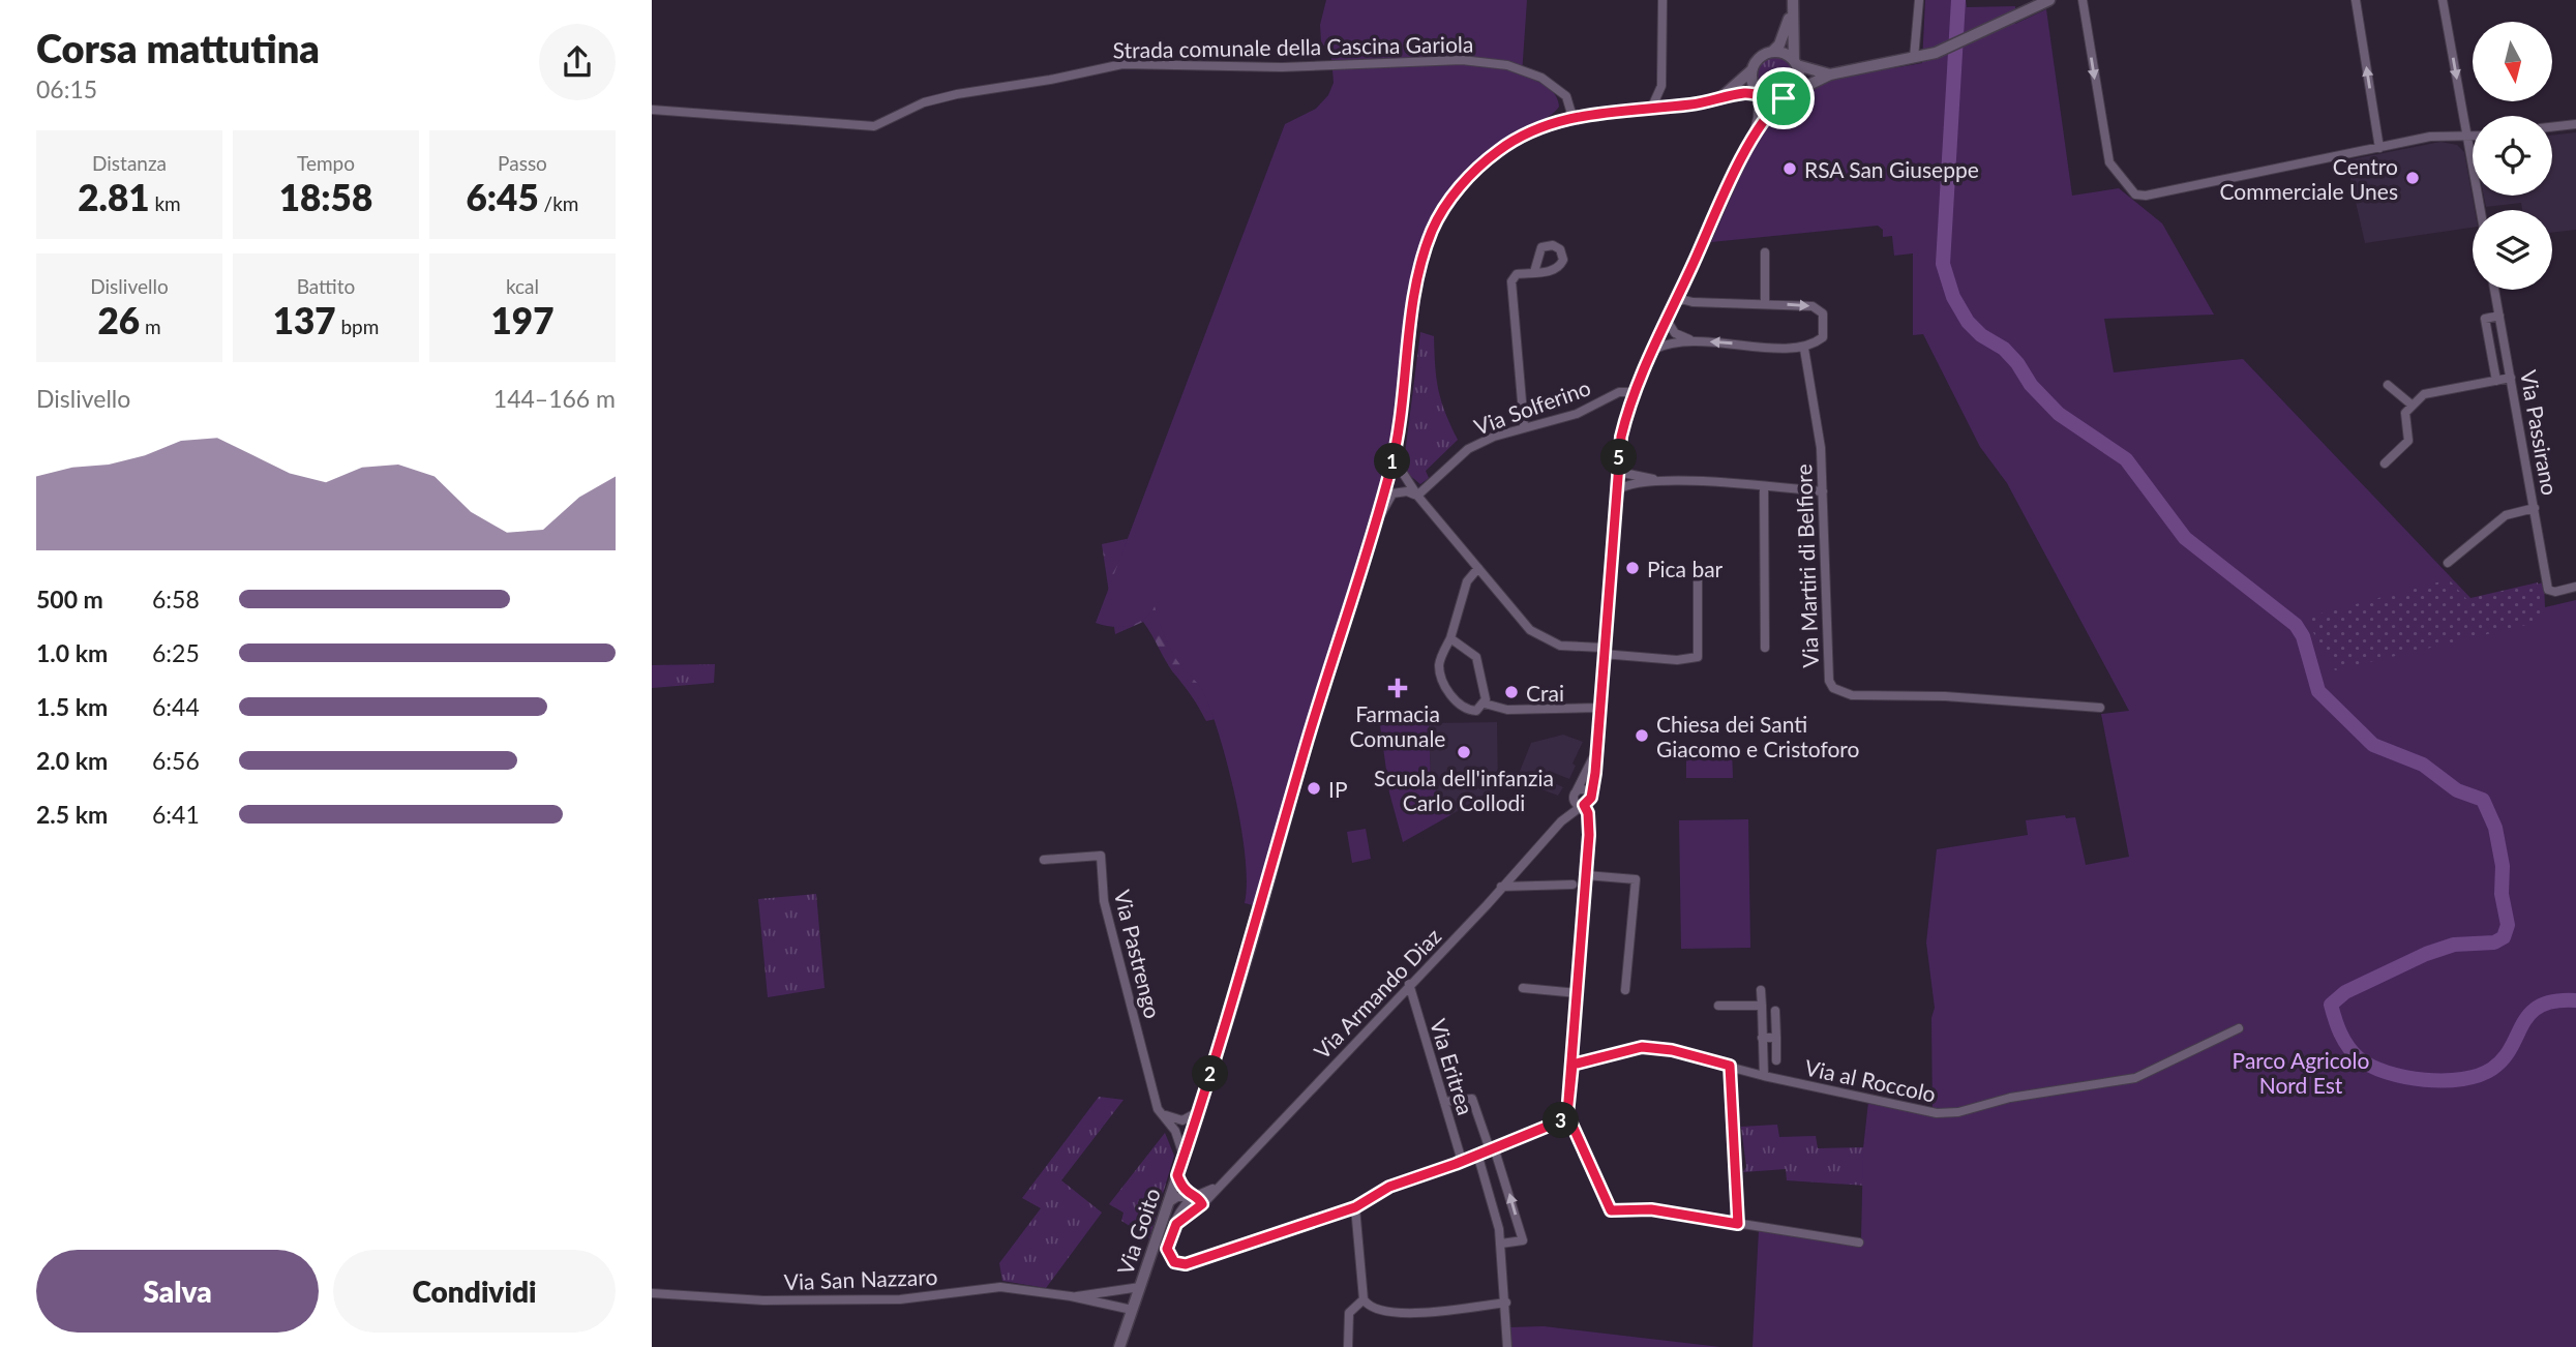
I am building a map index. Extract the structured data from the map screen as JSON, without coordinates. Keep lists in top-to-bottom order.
{
  "streets": {
    "street": [
      "Strada comunale della Cascina Gariola",
      "Via Solferino",
      "Via Passirano",
      "Via Martiri di Belfiore",
      "Via Pastrengo",
      "Via Armando Diaz",
      "Via Eritrea",
      "Via al Roccolo",
      "Via Goito",
      "Via San Nazzaro"
    ]
  },
  "crossings": [
    ["Strada comunale della Cascina Gariola", "Via Goito"],
    ["Via Solferino", "Via Armando Diaz"],
    ["Via Pastrengo", "Via Goito"],
    ["Via Armando Diaz", "Via Eritrea"],
    ["Via Armando Diaz", "Via Goito"],
    ["Via Goito", "Via San Nazzaro"]
  ],
  "parks": ["Parco Agricolo Nord Est"],
  "places": {
    "other": [
      "RSA San Giuseppe",
      "Centro Commerciale Unes",
      "Pica bar",
      "Crai",
      "Chiesa dei Santi Giacomo e Cristoforo",
      "Scuola dell'infanzia Carlo Collodi",
      "IP"
    ],
    "health": ["Farmacia Comunale"]
  },
  "north": "bottom",
  "page": {
    "heading": ["Corsa mattutina", "06:15"],
    "stats": [
      ["Distanza", "2.81 km"],
      ["Tempo", "18:58"],
      ["Passo", "6:45 /km"],
      ["Dislivello", "26 m"],
      ["Battito", "137 bpm"],
      ["kcal", "197"]
    ],
    "chart": ["Dislivello", "144–166 m"],
    "pins": [
      "5",
      "1",
      "2",
      "3"
    ],
    "list": [
      {
        "name": "500 m",
        "note": "6:58"
      },
      {
        "name": "1.0 km",
        "note": "6:25"
      },
      {
        "name": "1.5 km",
        "note": "6:44"
      },
      {
        "name": "2.0 km",
        "note": "6:56"
      },
      {
        "name": "2.5 km",
        "note": "6:41"
      }
    ],
    "buttons": ["Salva", "Condividi"]
  }
}
